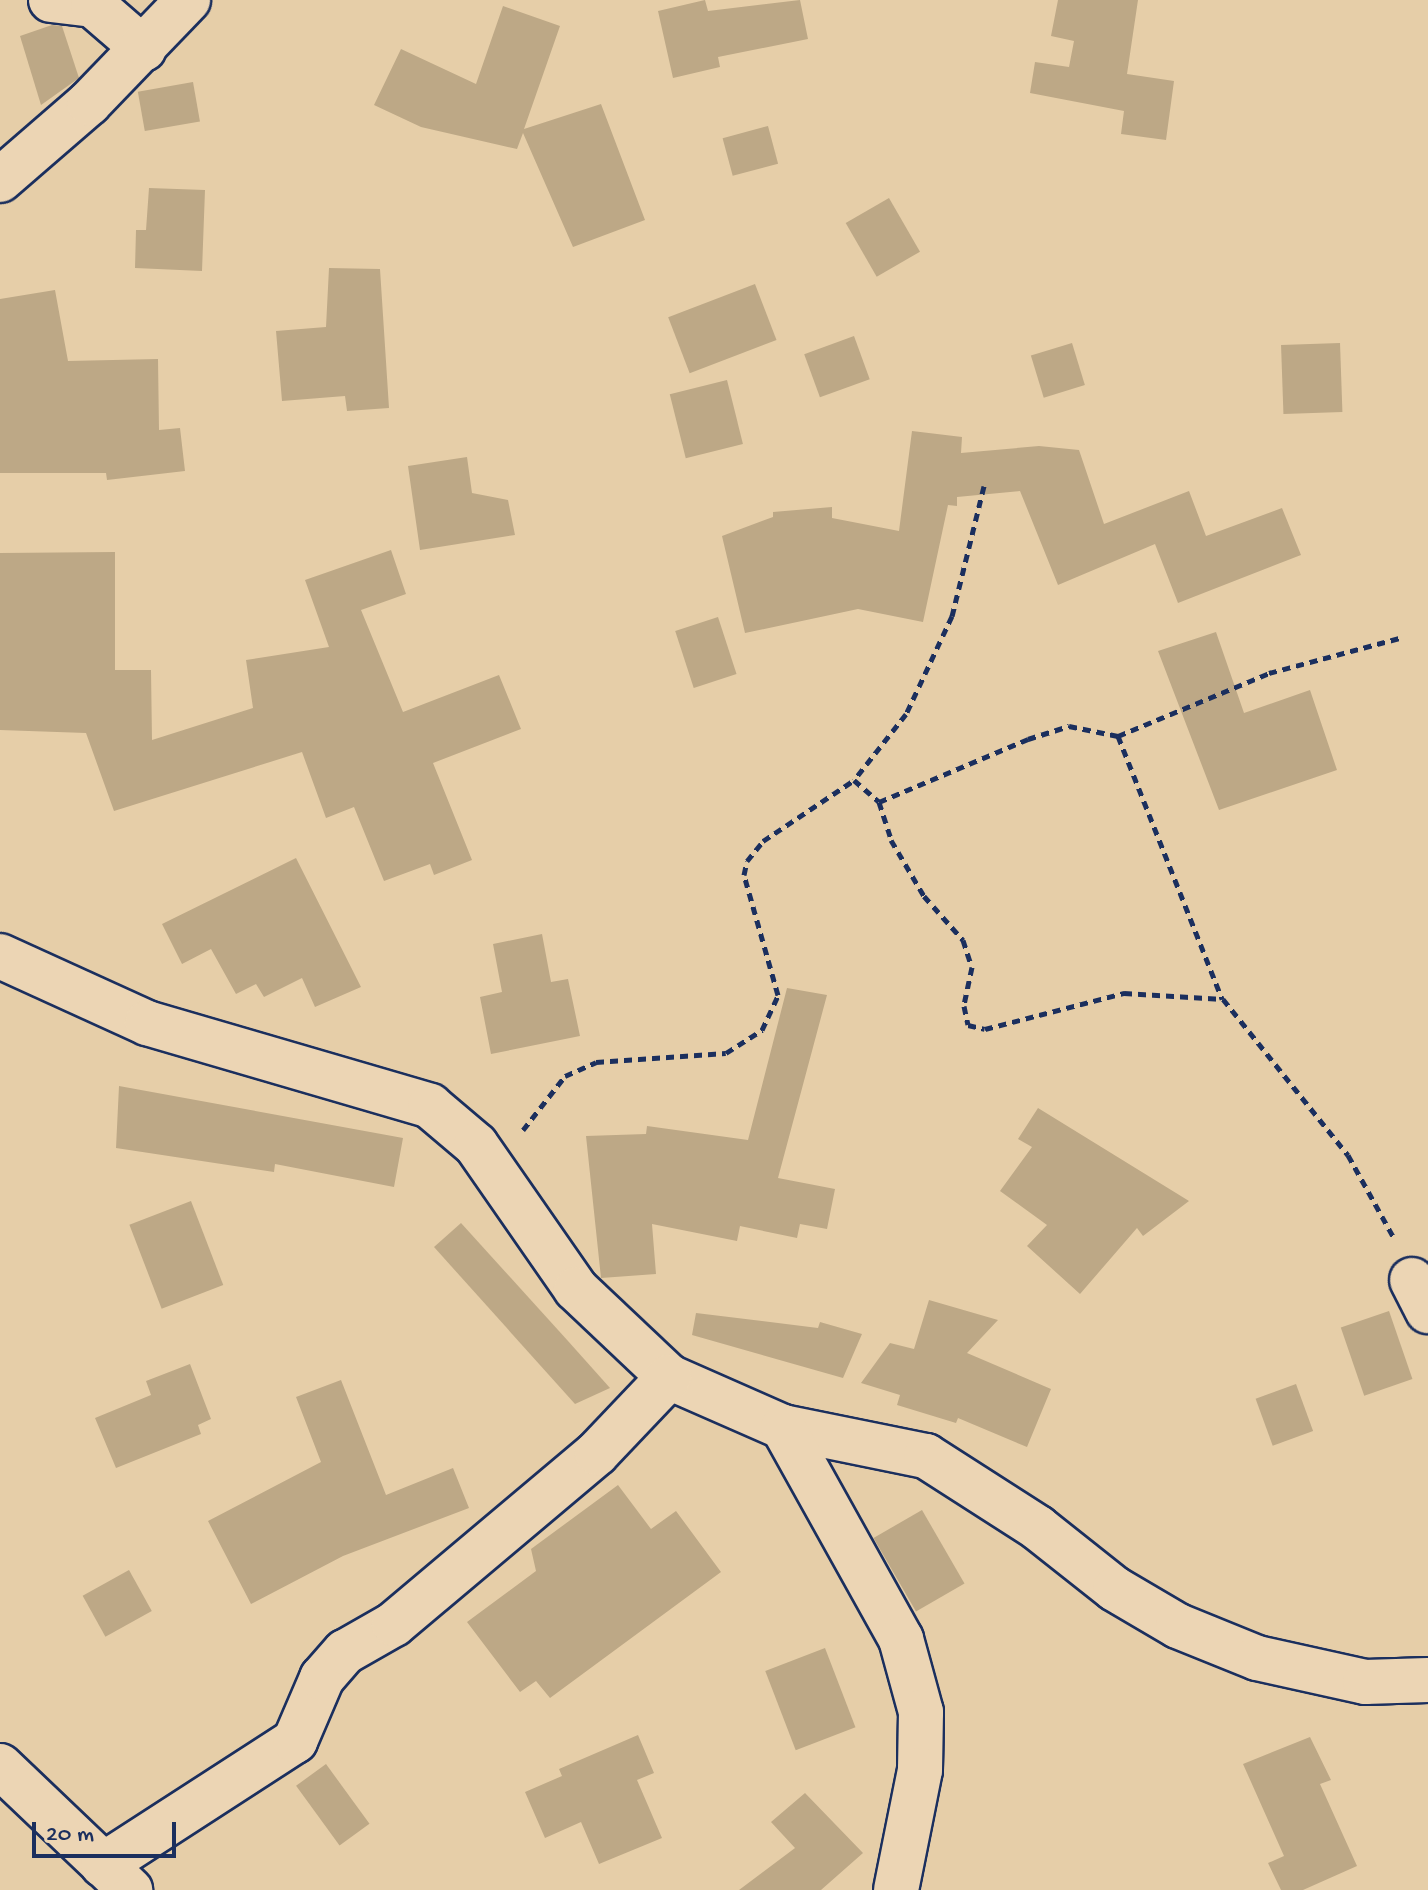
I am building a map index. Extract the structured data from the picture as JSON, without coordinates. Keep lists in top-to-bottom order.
{
  "scale_bar": "20 m"
}
